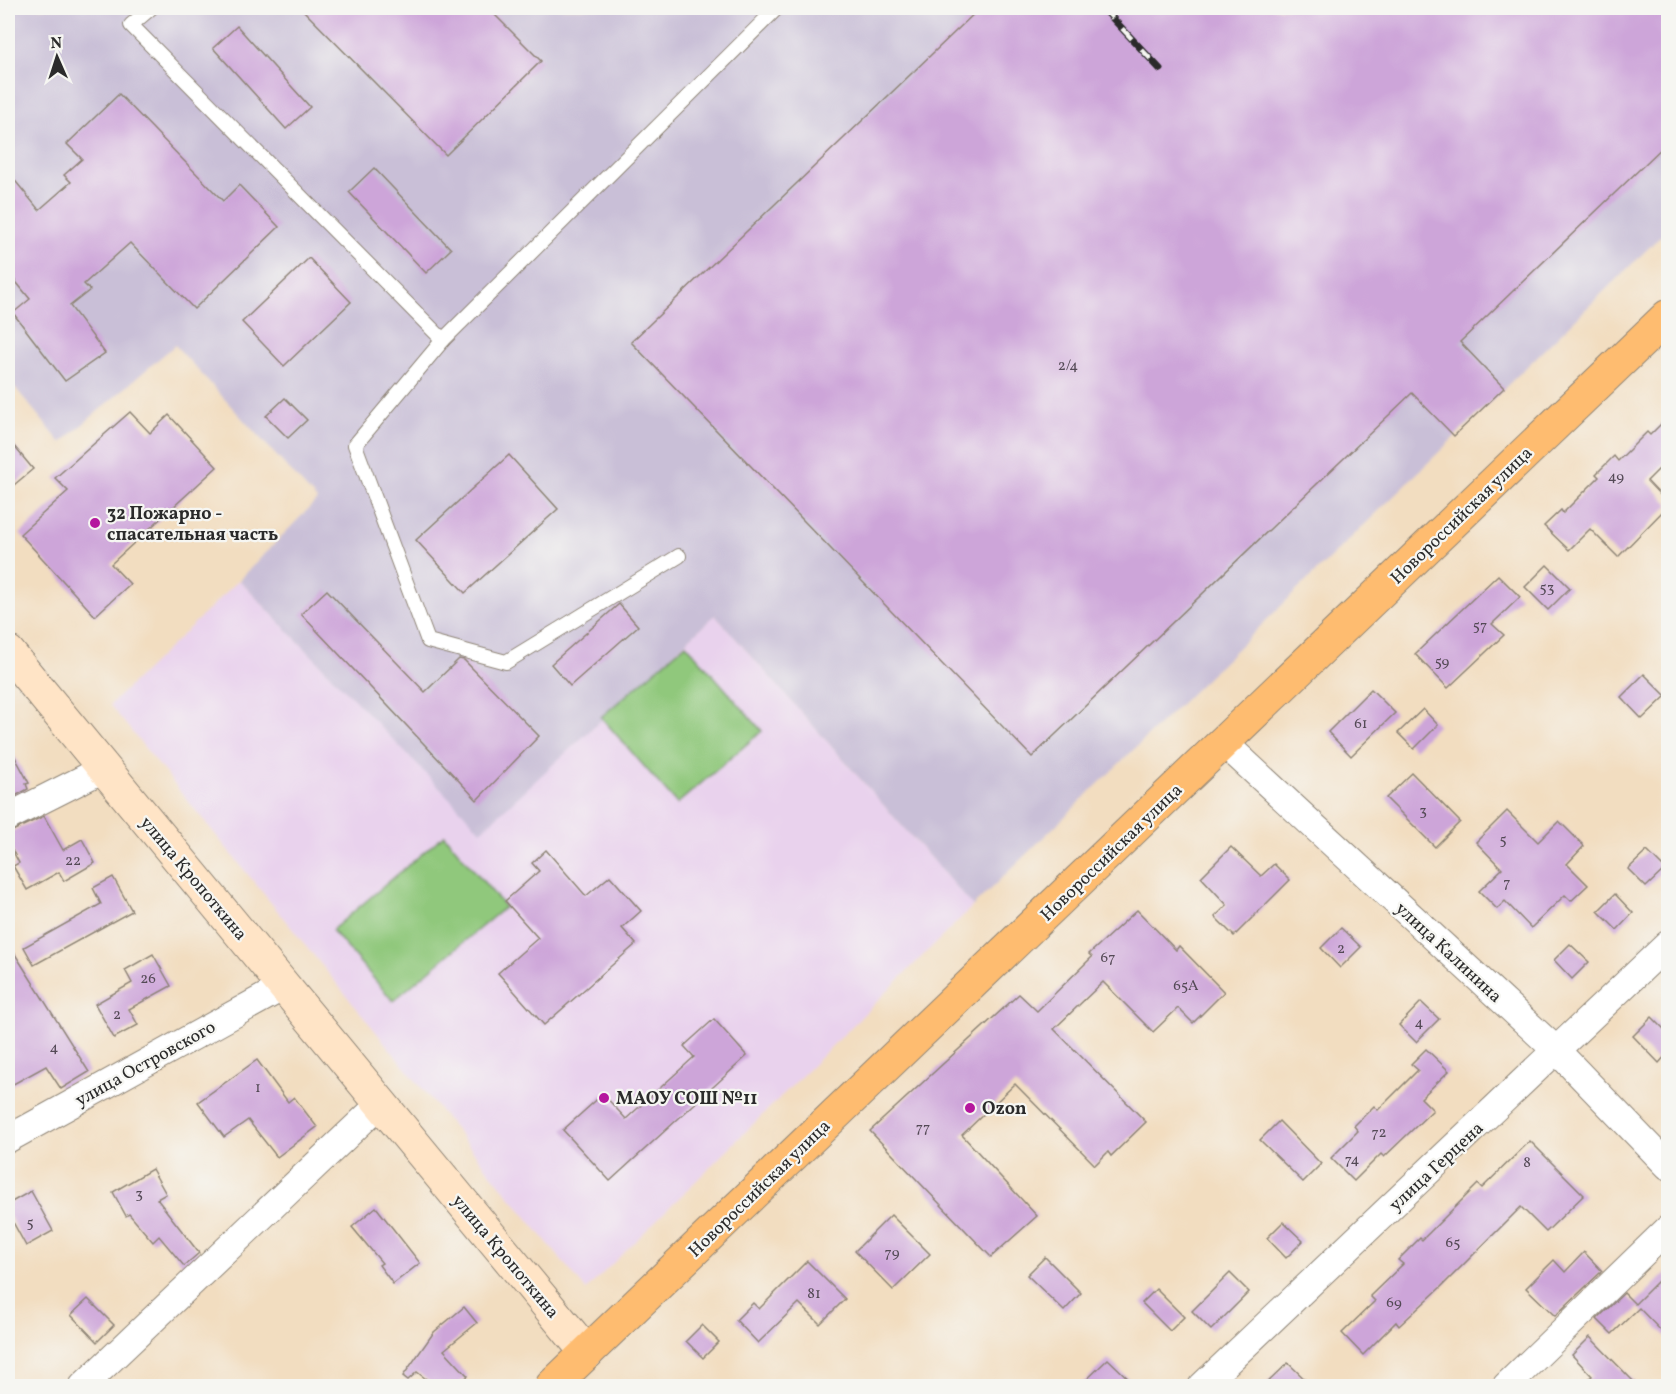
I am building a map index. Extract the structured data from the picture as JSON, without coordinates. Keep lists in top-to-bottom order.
{
  "streets": {
    "main road": ["Новороссийская улица", "улица Кропоткина"],
    "street": ["улица Калинина", "улица Островского", "улица Герцена"]
  },
  "crossings": [
    ["Новороссийская улица", "улица Кропоткина"],
    ["Новороссийская улица", "улица Калинина"],
    ["улица Кропоткина", "улица Островского"],
    ["улица Калинина", "улица Герцена"]
  ],
  "places": ["32 Пожарно - спасательная часть", "МАОУ СОШ №11", "Ozon"],
  "house_numbers": [
    "2/4",
    "49",
    "53",
    "57",
    "59",
    "61",
    "3",
    "5",
    "22",
    "7",
    "2",
    "67",
    "26",
    "65А",
    "2",
    "4",
    "4",
    "1",
    "77",
    "72",
    "74",
    "8",
    "3",
    "5",
    "65",
    "79",
    "81",
    "69"
  ],
  "north": "top"
}
